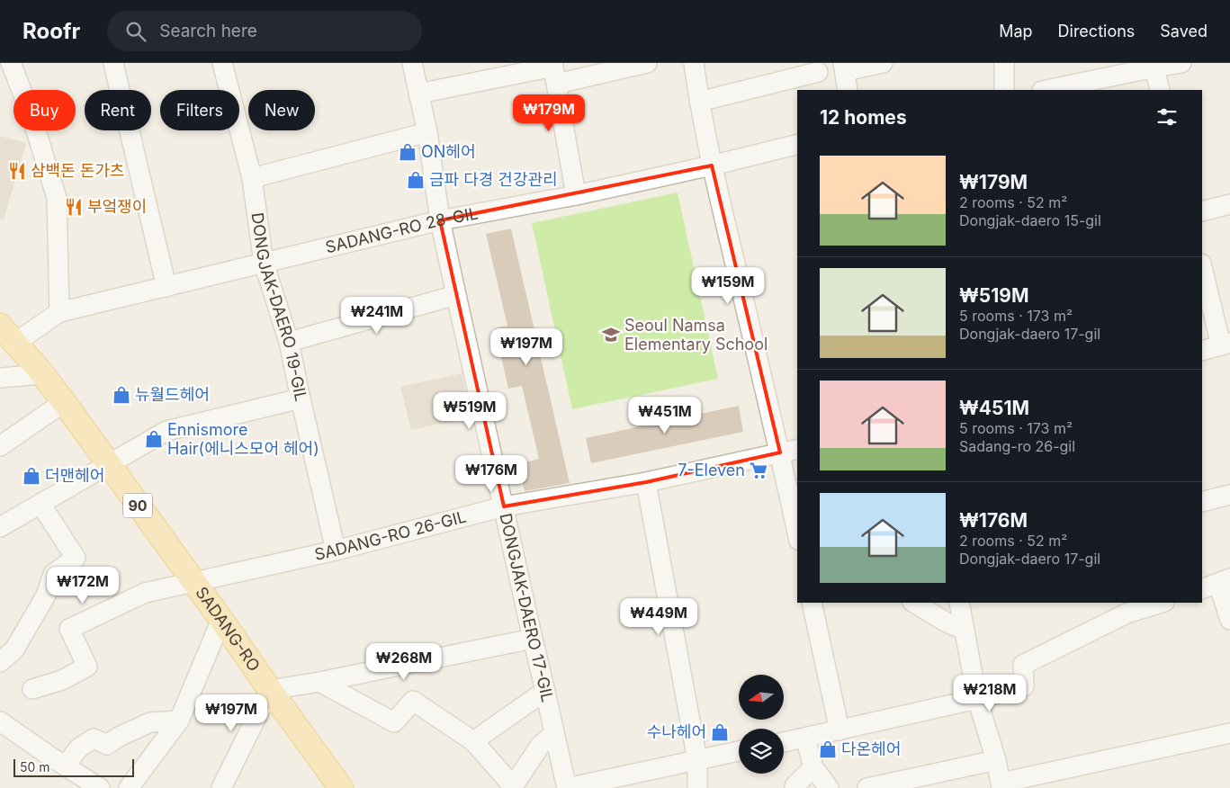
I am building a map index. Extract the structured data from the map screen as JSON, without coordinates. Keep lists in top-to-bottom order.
{
  "streets": {
    "main road": ["90", "SADANG-RO"],
    "street": [
      "SADANG-RO 28-GIL",
      "DONGJAK-DAERO 19-GIL",
      "SADANG-RO 26-GIL",
      "DONGJAK-DAERO 17-GIL"
    ]
  },
  "crossings": [
    ["SADANG-RO 28-GIL", "DONGJAK-DAERO 19-GIL"],
    ["SADANG-RO 28-GIL", "DONGJAK-DAERO 17-GIL"],
    ["SADANG-RO 28-GIL", "SADANG-RO"],
    ["DONGJAK-DAERO 19-GIL", "SADANG-RO 26-GIL"],
    ["SADANG-RO 26-GIL", "DONGJAK-DAERO 17-GIL"],
    ["SADANG-RO 26-GIL", "SADANG-RO"]
  ],
  "places": {
    "shop": [
      "ON헤어",
      "금파 다경 건강관리",
      "뉴월드헤어",
      "Ennismore Hair(에니스모어 헤어)",
      "더맨헤어",
      "수나헤어",
      "다온헤어"
    ],
    "restaurant": ["삼백돈 돈가츠", "부엌쟁이"],
    "school or university": ["Seoul Namsa Elementary School"],
    "supermarket": ["7-Eleven"]
  },
  "scale_bar": "50 m",
  "north": "left",
  "page": {
    "header": "Roofr",
    "search": "Search here",
    "nav": ["Map", "Directions", "Saved"],
    "chip": [
      "Buy",
      "Rent",
      "Filters",
      "New"
    ],
    "heading": "12 homes",
    "price": [
      "₩179M",
      "₩159M",
      "₩241M",
      "₩197M",
      "₩519M",
      "₩451M",
      "₩176M",
      "₩172M",
      "₩449M",
      "₩268M",
      "₩218M",
      "₩197M"
    ],
    "list": [
      {
        "name": "₩179M",
        "note": "2 rooms · 52 m² · Dongjak-daero 15-gil"
      },
      {
        "name": "₩519M",
        "note": "5 rooms · 173 m² · Dongjak-daero 17-gil"
      },
      {
        "name": "₩451M",
        "note": "5 rooms · 173 m² · Sadang-ro 26-gil"
      },
      {
        "name": "₩176M",
        "note": "2 rooms · 52 m² · Dongjak-daero 17-gil"
      }
    ],
    "scale": "50 m"
  }
}
